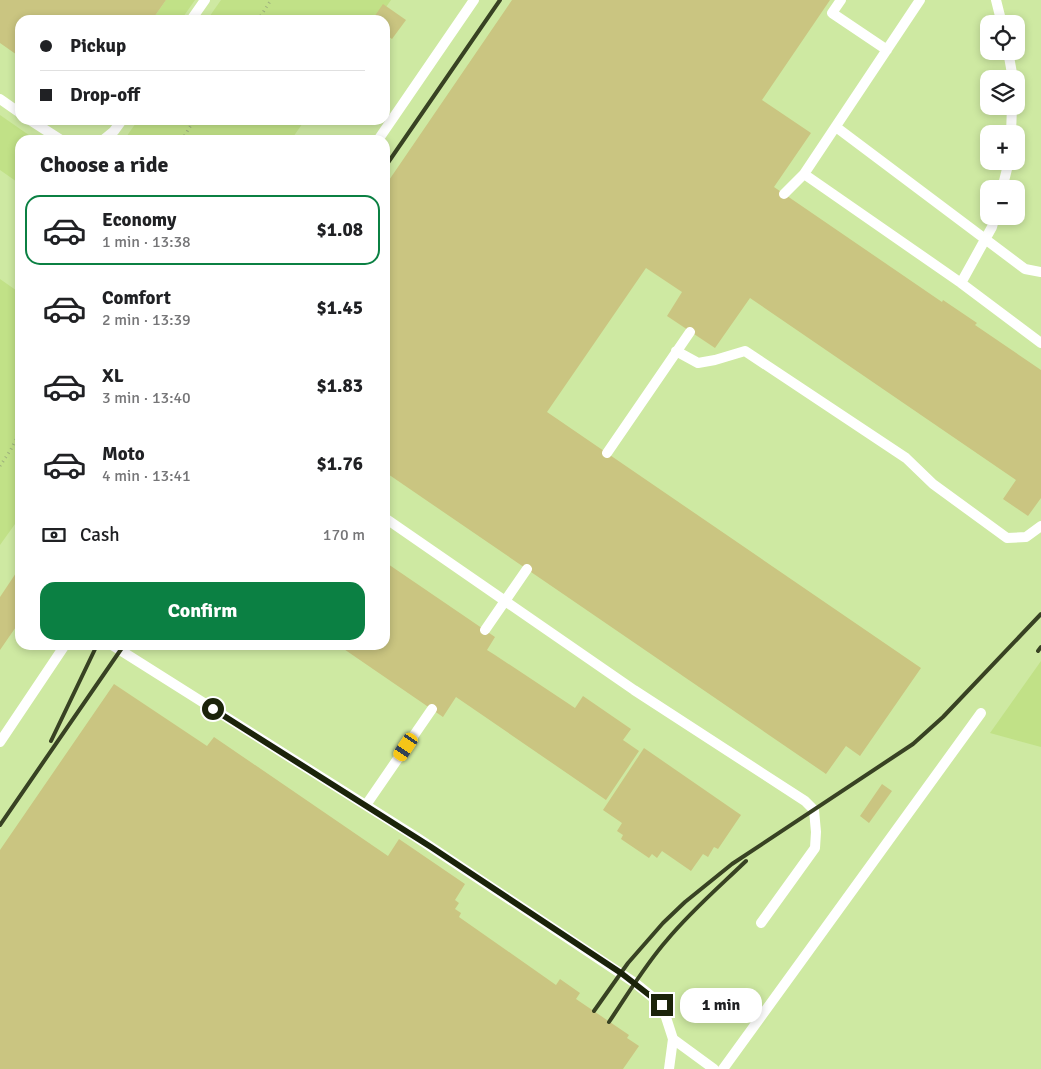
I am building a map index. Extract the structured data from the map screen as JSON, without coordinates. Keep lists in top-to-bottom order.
{
  "page": {
    "map_buttons": ["+", "−"],
    "banner": ["Pickup", "Drop-off"],
    "heading": "Choose a ride",
    "list": [
      {
        "name": "Economy",
        "note": "1 min · 13:38",
        "value": "$1.08"
      },
      {
        "name": "Comfort",
        "note": "2 min · 13:39",
        "value": "$1.45"
      },
      {
        "name": "XL",
        "note": "3 min · 13:40",
        "value": "$1.83"
      },
      {
        "name": "Moto",
        "note": "4 min · 13:41",
        "value": "$1.76"
      }
    ],
    "pay": ["Cash", "170 m"],
    "buttons": "Confirm",
    "bubble": "1 min"
  }
}
